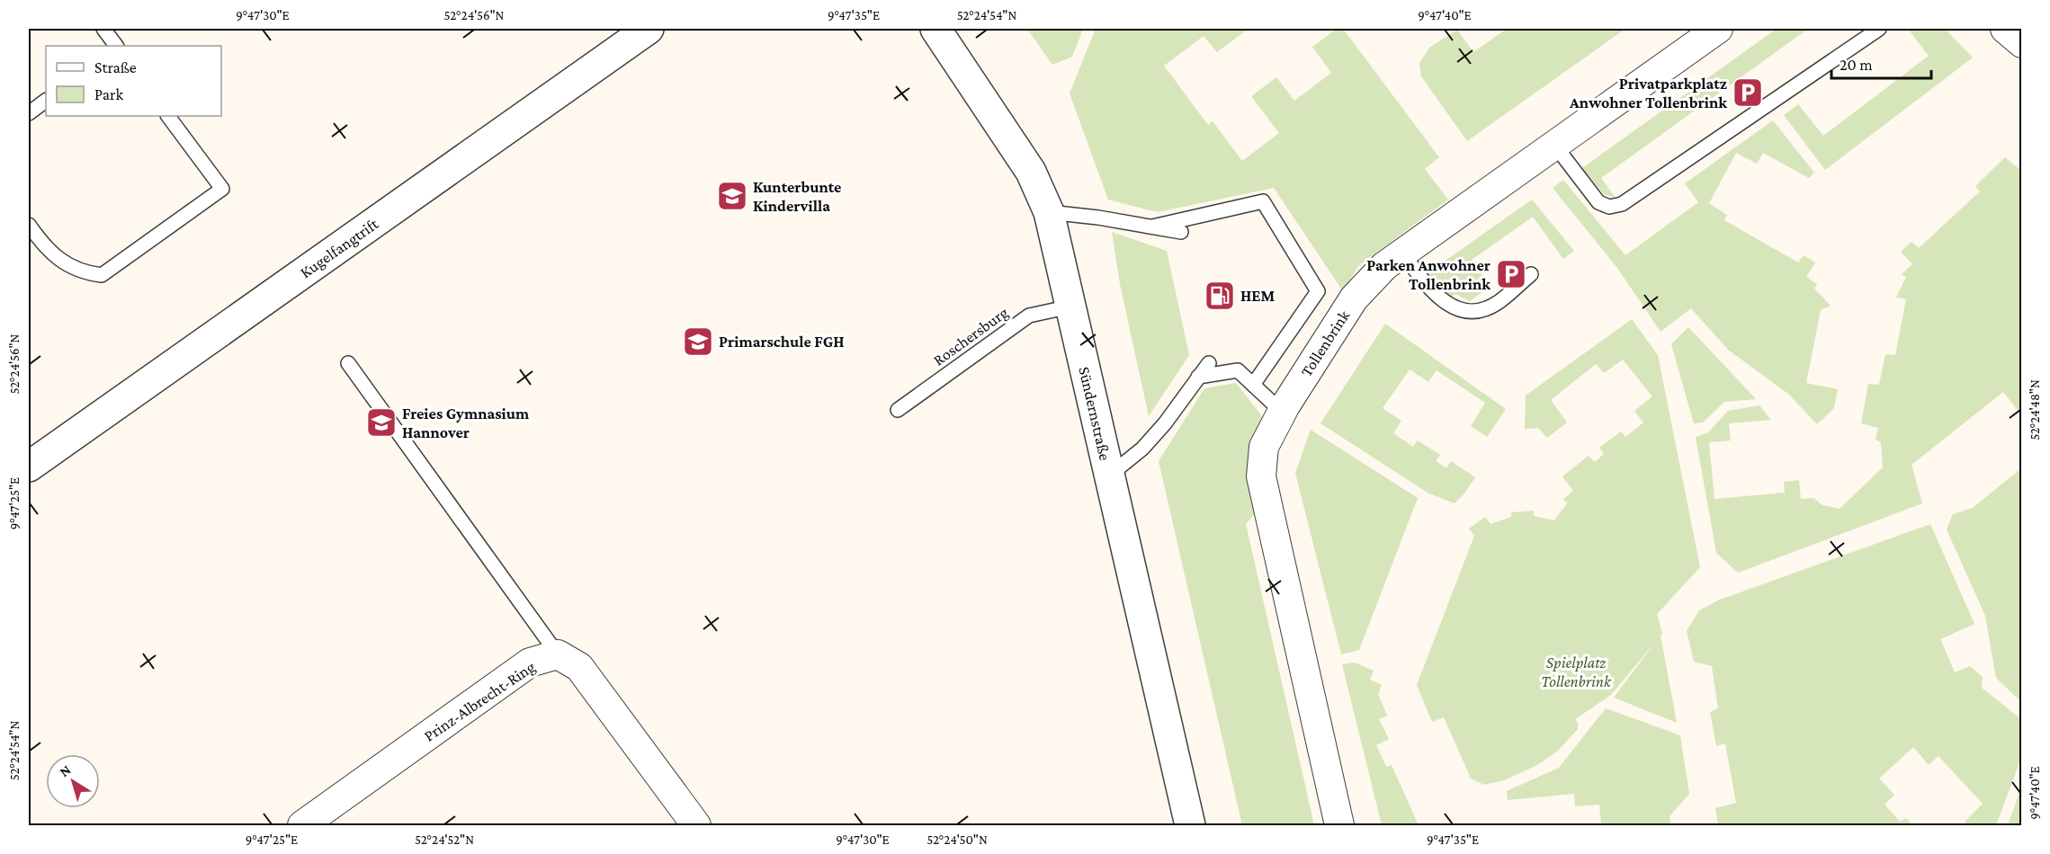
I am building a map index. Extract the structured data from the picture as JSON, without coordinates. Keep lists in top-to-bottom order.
{
  "streets": {
    "street": [
      "Kugelfangtrift",
      "Tollenbrink",
      "Sündernstraße",
      "Prinz-Albrecht-Ring"
    ],
    "lane": ["Roschersburg"]
  },
  "crossings": [
    ["Roschersburg", "Sündernstraße"]
  ],
  "parks": ["Spielplatz Tollenbrink"],
  "places": {
    "parking": ["Privatparkplatz Anwohner Tollenbrink", "Parken Anwohner Tollenbrink"],
    "school or university": ["Kunterbunte Kindervilla", "Primarschule FGH", "Freies Gymnasium Hannover"],
    "fuel station": ["HEM"]
  },
  "legend": ["Straße", "Park"],
  "scale_bar": "20 m",
  "north": "top left",
  "coordinates": [
    "9°47'30\"E",
    "52°24'56\"N",
    "9°47'35\"E",
    "52°24'54\"N",
    "9°47'40\"E",
    "52°24'48\"N",
    "9°47'25\"E",
    "52°24'52\"N",
    "52°24'50\"N"
  ]
}
